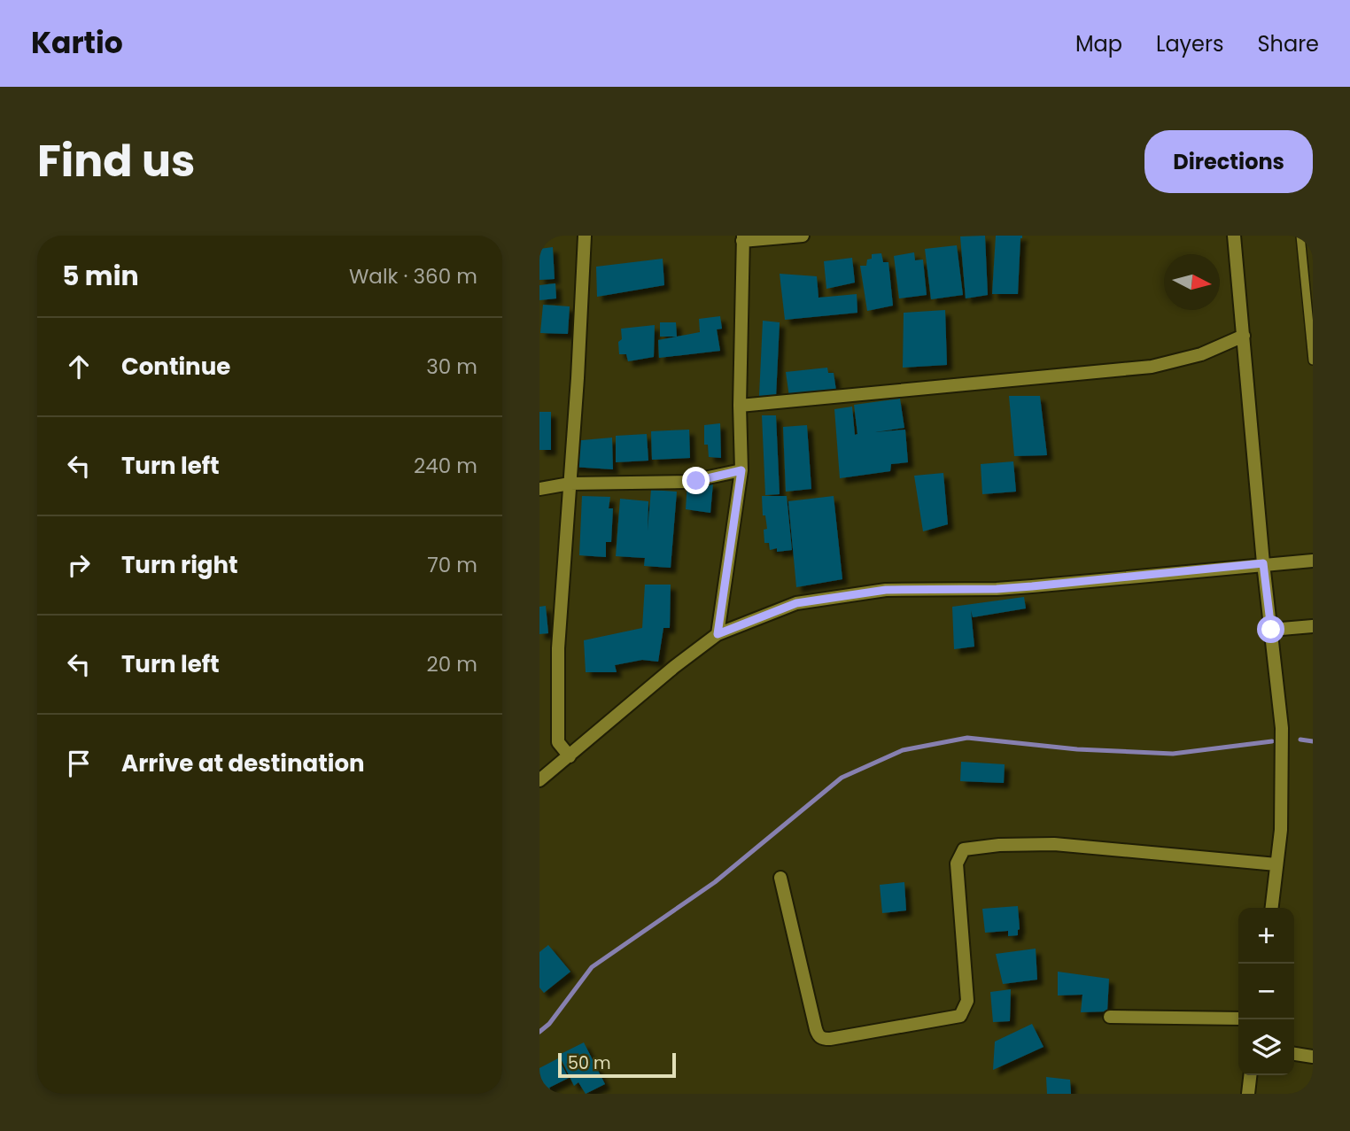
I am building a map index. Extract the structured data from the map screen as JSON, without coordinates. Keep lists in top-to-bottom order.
{
  "scale_bar": "50 m",
  "north": "right",
  "page": {
    "header": "Kartio",
    "nav": ["Map", "Layers", "Share"],
    "title": "Find us",
    "buttons": "Directions",
    "heading": ["5 min", "Walk · 360 m"],
    "list": [
      ["Continue", "30 m"],
      ["Turn left", "240 m"],
      ["Turn right", "70 m"],
      ["Turn left", "20 m"],
      "Arrive at destination"
    ],
    "map_buttons": ["+", "−"],
    "scale": "50 m"
  }
}
